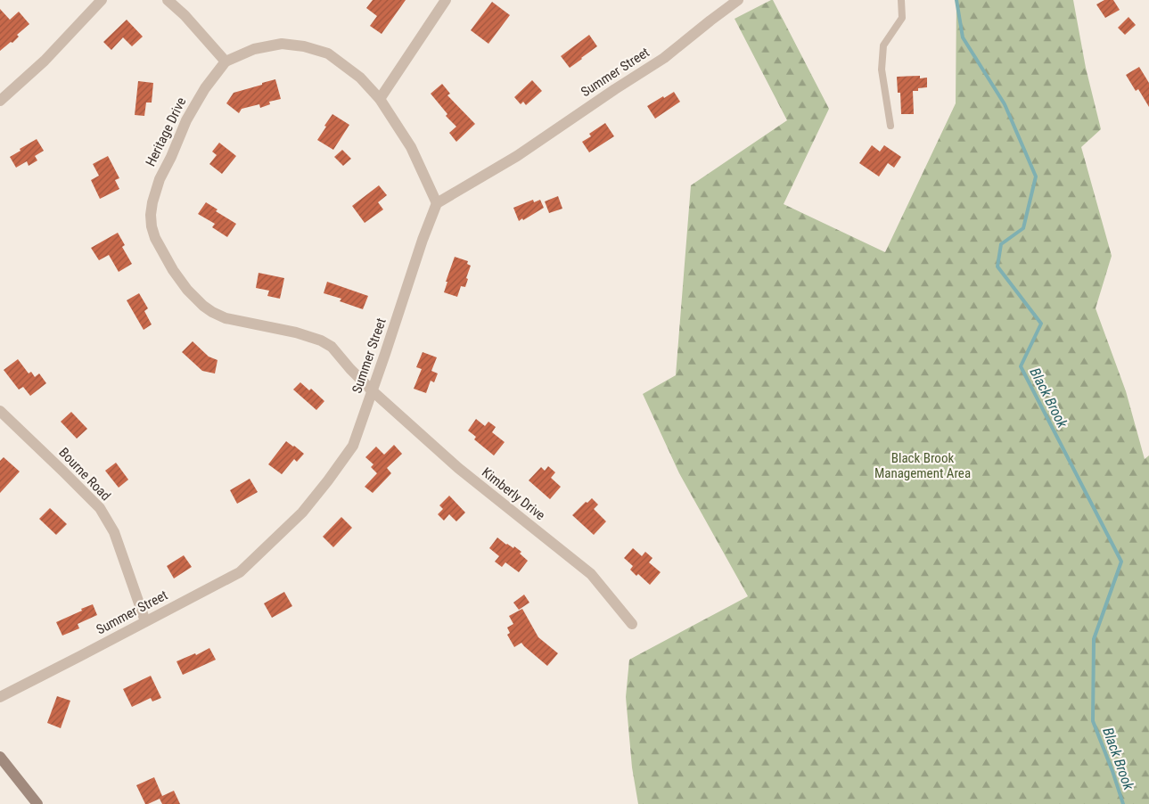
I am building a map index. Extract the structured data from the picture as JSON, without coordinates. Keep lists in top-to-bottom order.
{
  "streets": {
    "street": [
      "Summer Street",
      "Heritage Drive",
      "Bourne Road",
      "Kimberly Drive"
    ]
  },
  "crossings": [
    ["Summer Street", "Heritage Drive"],
    ["Summer Street", "Bourne Road"],
    ["Summer Street", "Kimberly Drive"],
    ["Heritage Drive", "Kimberly Drive"]
  ],
  "water": ["Black Brook"],
  "parks": ["Black Brook Management Area"]
}
